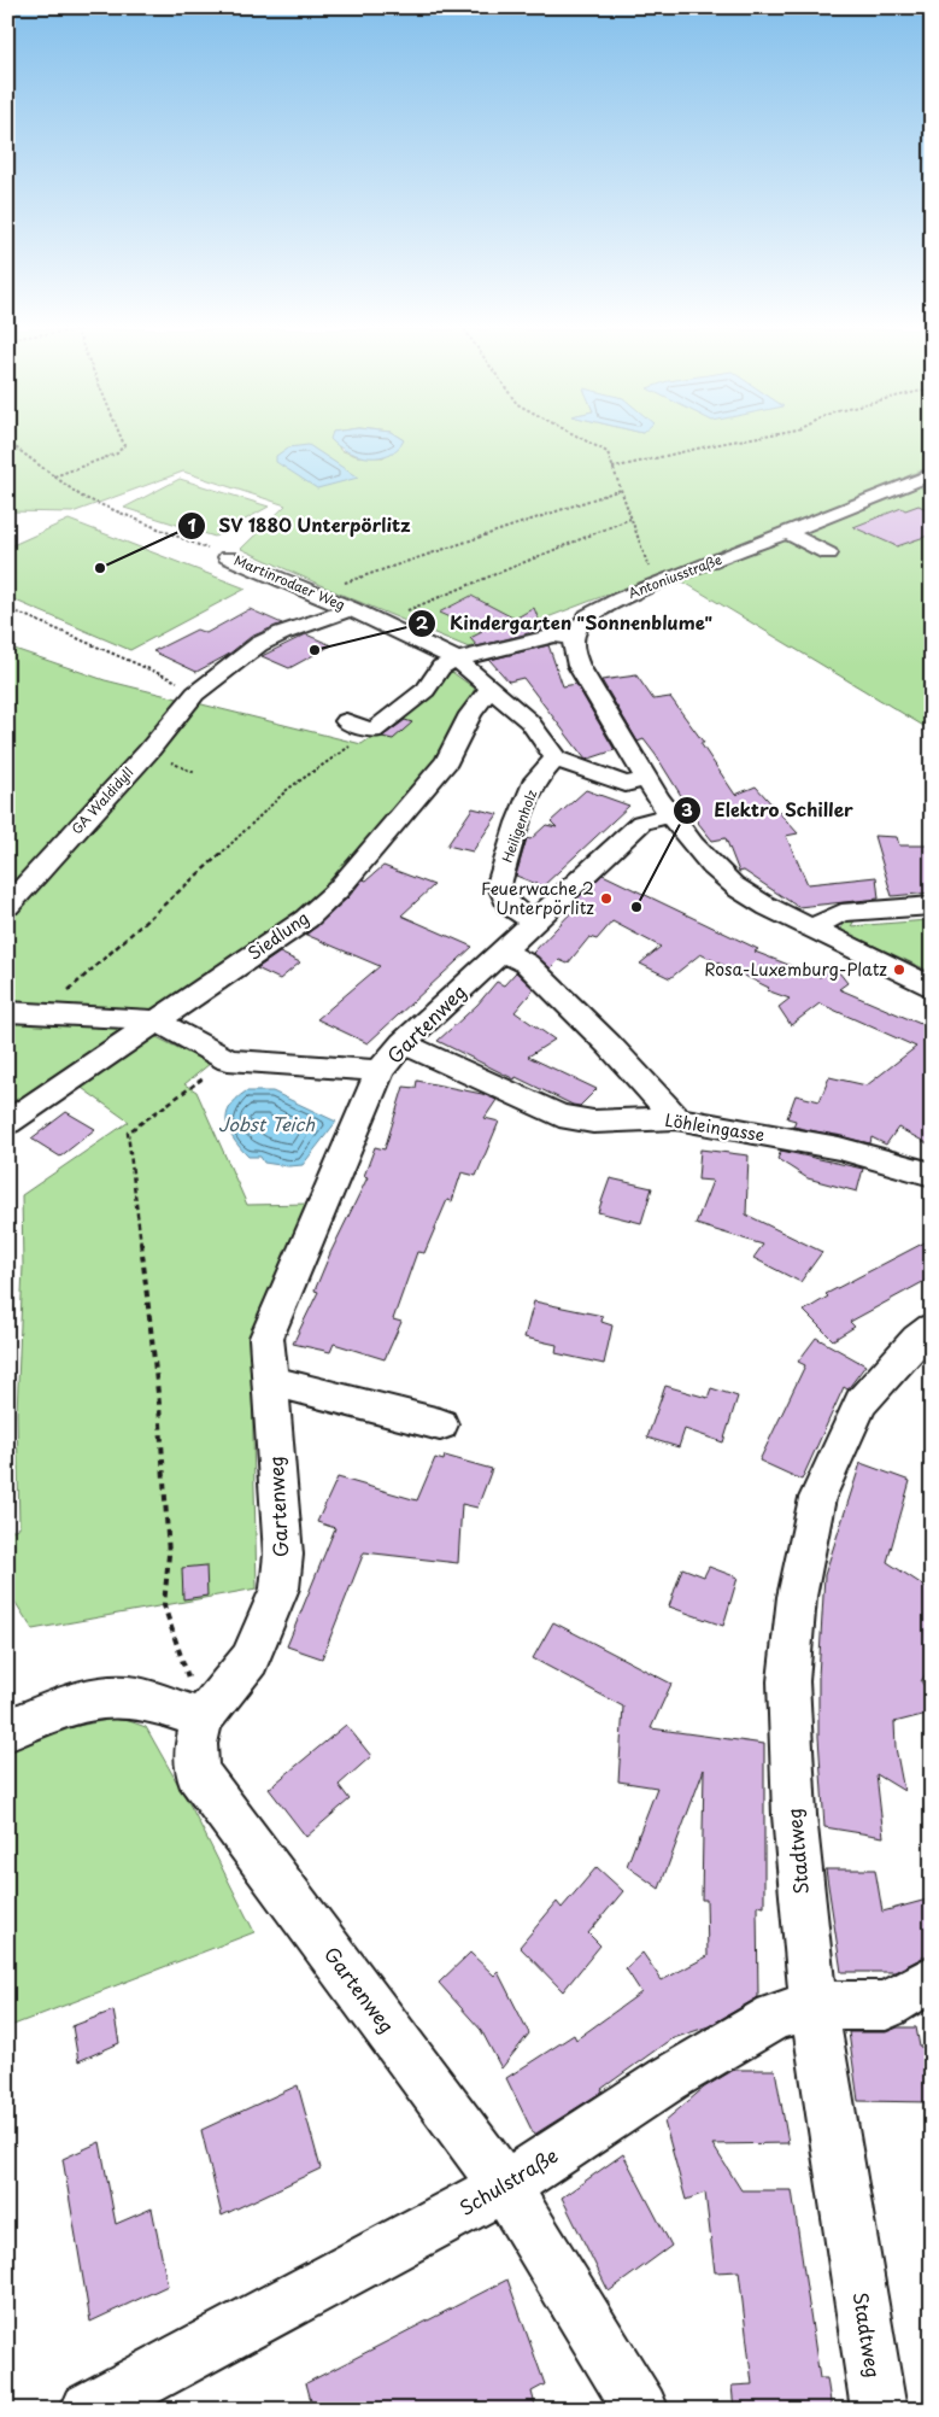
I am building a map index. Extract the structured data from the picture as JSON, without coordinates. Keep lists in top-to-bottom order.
{
  "streets": {
    "street": [
      "Antoniusstraße",
      "Martinrodaer Weg",
      "GA Waldidyll",
      "Heiligenholz",
      "Siedlung",
      "Gartenweg",
      "Löhleingasse",
      "Stadtweg",
      "Schulstraße"
    ]
  },
  "crossings": [
    ["Martinrodaer Weg", "GA Waldidyll"],
    ["Heiligenholz", "Gartenweg"],
    ["Gartenweg", "Löhleingasse"],
    ["Gartenweg", "Schulstraße"],
    ["Stadtweg", "Schulstraße"]
  ],
  "water": ["Jobst Teich"],
  "places": [
    "SV 1880 Unterpörlitz",
    "Kindergarten \"Sonnenblume\"",
    "Feuerwache 2 Unterpörlitz",
    "Elektro Schiller",
    "Rosa-Luxemburg-Platz"
  ]
}
